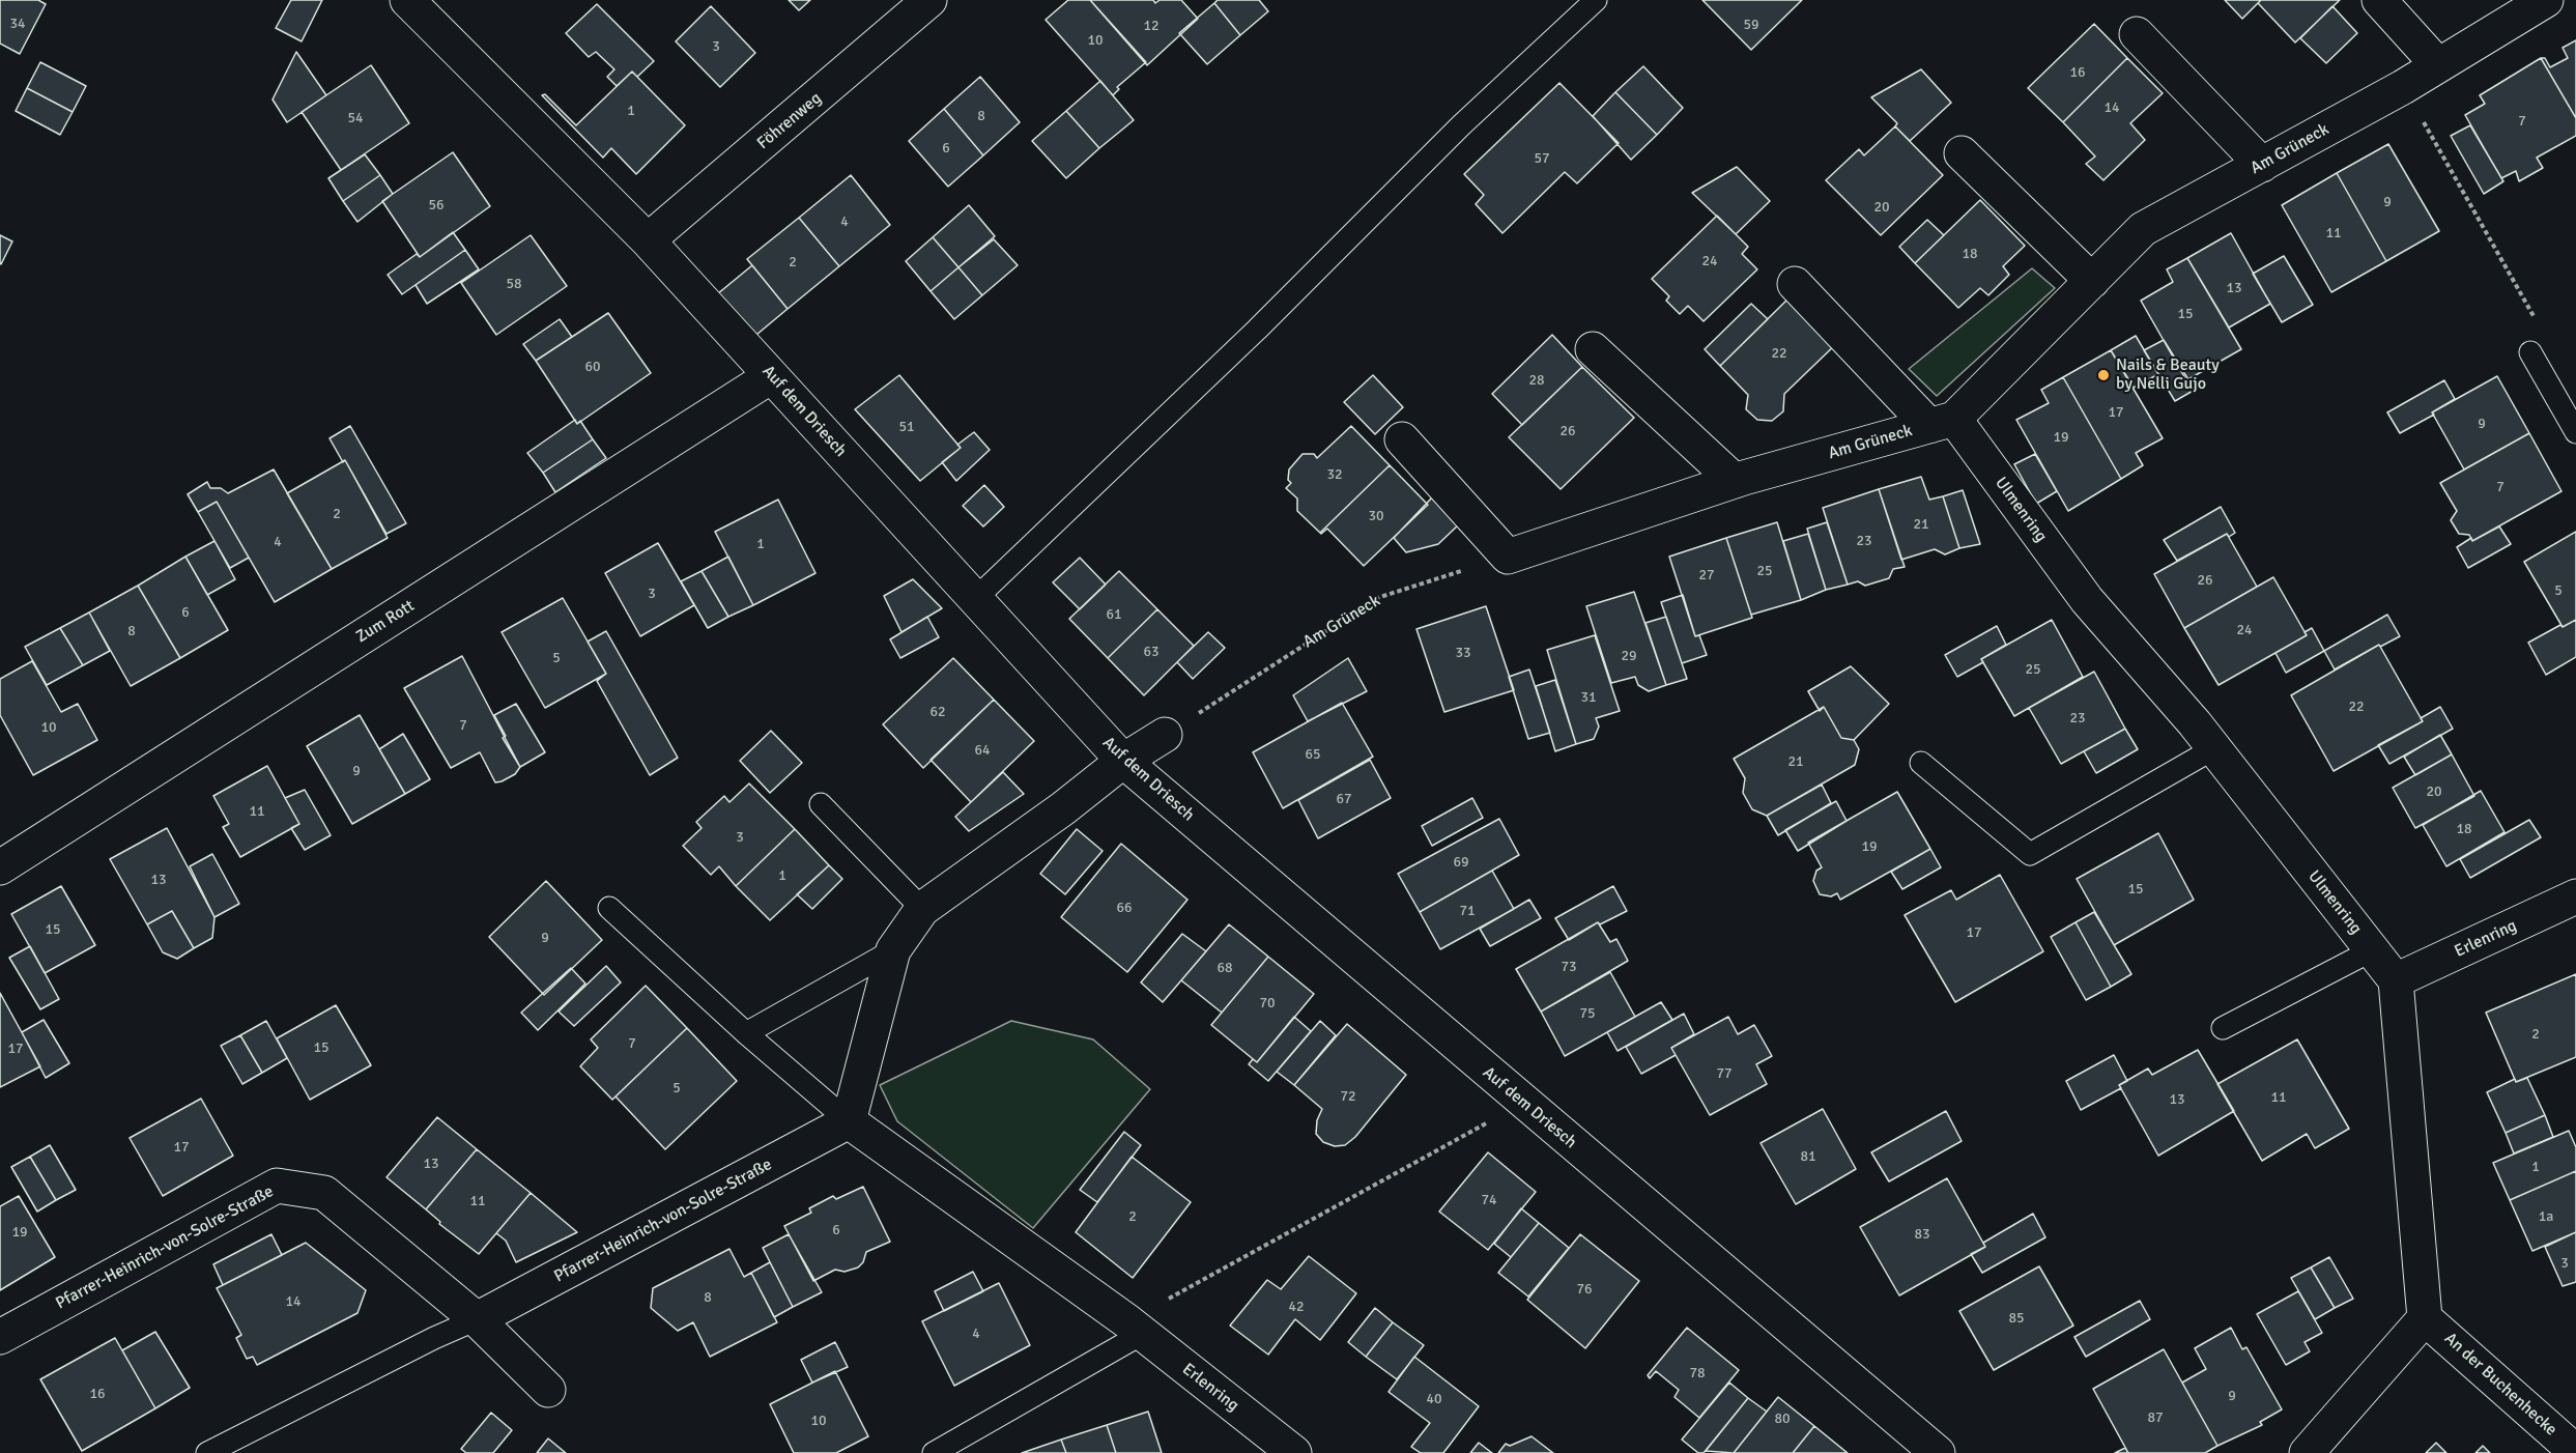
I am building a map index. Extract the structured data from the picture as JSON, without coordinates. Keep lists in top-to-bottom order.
{
  "streets": {
    "street": [
      "Föhrenweg",
      "Am Grüneck",
      "Auf dem Driesch",
      "Ulmenring",
      "Zum Rott",
      "Erlenring",
      "Pfarrer-Heinrich-von-Solre-Straße",
      "An der Buchenhecke"
    ]
  },
  "crossings": [
    ["Föhrenweg", "Auf dem Driesch"],
    ["Am Grüneck", "Ulmenring"],
    ["Auf dem Driesch", "Zum Rott"],
    ["Ulmenring", "Erlenring"]
  ],
  "places": ["Nails & Beauty by Nelli Gujo"],
  "house_numbers": [
    "34",
    "59",
    "12",
    "10",
    "3",
    "16",
    "14",
    "1",
    "8",
    "54",
    "7",
    "6",
    "57",
    "9",
    "56",
    "20",
    "4",
    "11",
    "18",
    "24",
    "2",
    "58",
    "13",
    "15",
    "22",
    "60",
    "28",
    "17",
    "9",
    "51",
    "26",
    "19",
    "32",
    "7",
    "2",
    "30",
    "21",
    "23",
    "4",
    "1",
    "25",
    "27",
    "26",
    "5",
    "3",
    "6",
    "61",
    "24",
    "8",
    "63",
    "33",
    "29",
    "5",
    "25",
    "31",
    "22",
    "62",
    "23",
    "7",
    "10",
    "64",
    "65",
    "21",
    "9",
    "20",
    "67",
    "11",
    "18",
    "3",
    "19",
    "69",
    "1",
    "13",
    "15",
    "66",
    "71",
    "15",
    "17",
    "9",
    "73",
    "68",
    "70",
    "75",
    "2",
    "7",
    "15",
    "17",
    "77",
    "5",
    "72",
    "11",
    "13",
    "17",
    "81",
    "13",
    "1",
    "74",
    "11",
    "2",
    "1a",
    "6",
    "19",
    "83",
    "3",
    "76",
    "8",
    "14",
    "42",
    "85",
    "4",
    "78",
    "16",
    "9",
    "40",
    "87",
    "80",
    "10"
  ]
}
